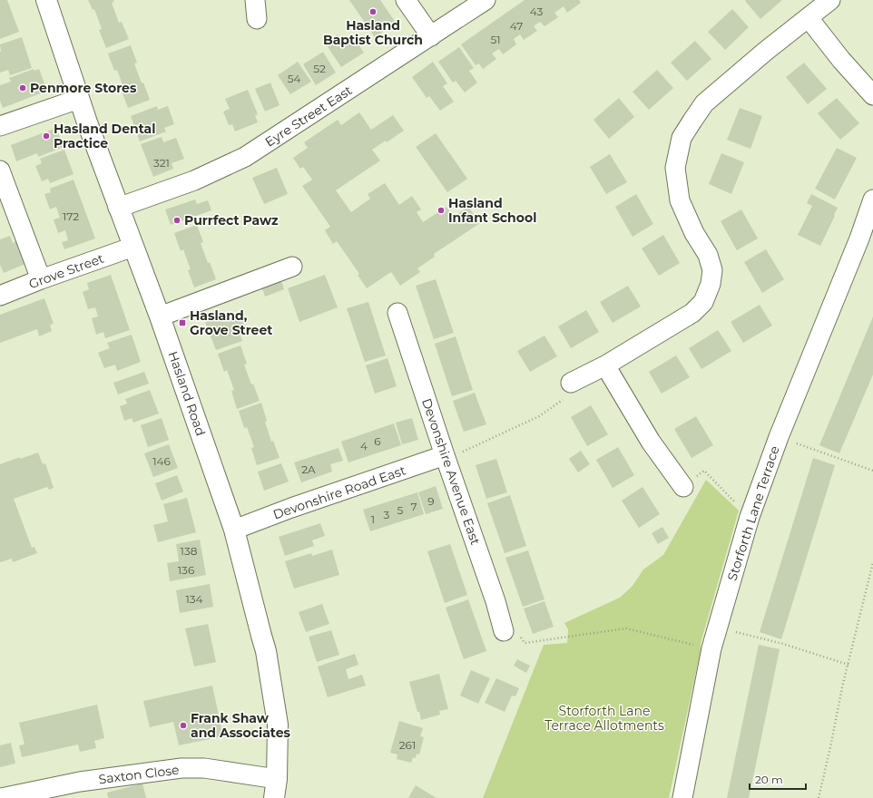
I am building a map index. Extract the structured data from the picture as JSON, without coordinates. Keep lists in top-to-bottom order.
{
  "streets": {
    "main road": ["Hasland Road"],
    "street": [
      "Eyre Street East",
      "Grove Street",
      "Devonshire Avenue East",
      "Devonshire Road East",
      "Storforth Lane Terrace",
      "Saxton Close"
    ]
  },
  "crossings": [
    ["Eyre Street East", "Hasland Road"],
    ["Grove Street", "Hasland Road"],
    ["Hasland Road", "Devonshire Road East"],
    ["Hasland Road", "Saxton Close"],
    ["Devonshire Avenue East", "Devonshire Road East"]
  ],
  "parks": ["Storforth Lane Terrace Allotments"],
  "places": {
    "other": [
      "Hasland Baptist Church",
      "Penmore Stores",
      "Hasland Dental Practice",
      "Hasland Infant School",
      "Purrfect Pawz",
      "Frank Shaw and Associates"
    ],
    "transit": ["Hasland, Grove Street"]
  },
  "house_numbers": [
    "43",
    "47",
    "51",
    "52",
    "54",
    "321",
    "172",
    "6",
    "4",
    "146",
    "2A",
    "9",
    "7",
    "5",
    "3",
    "1",
    "138",
    "136",
    "134",
    "261"
  ],
  "scale_bar": "20 m"
}
